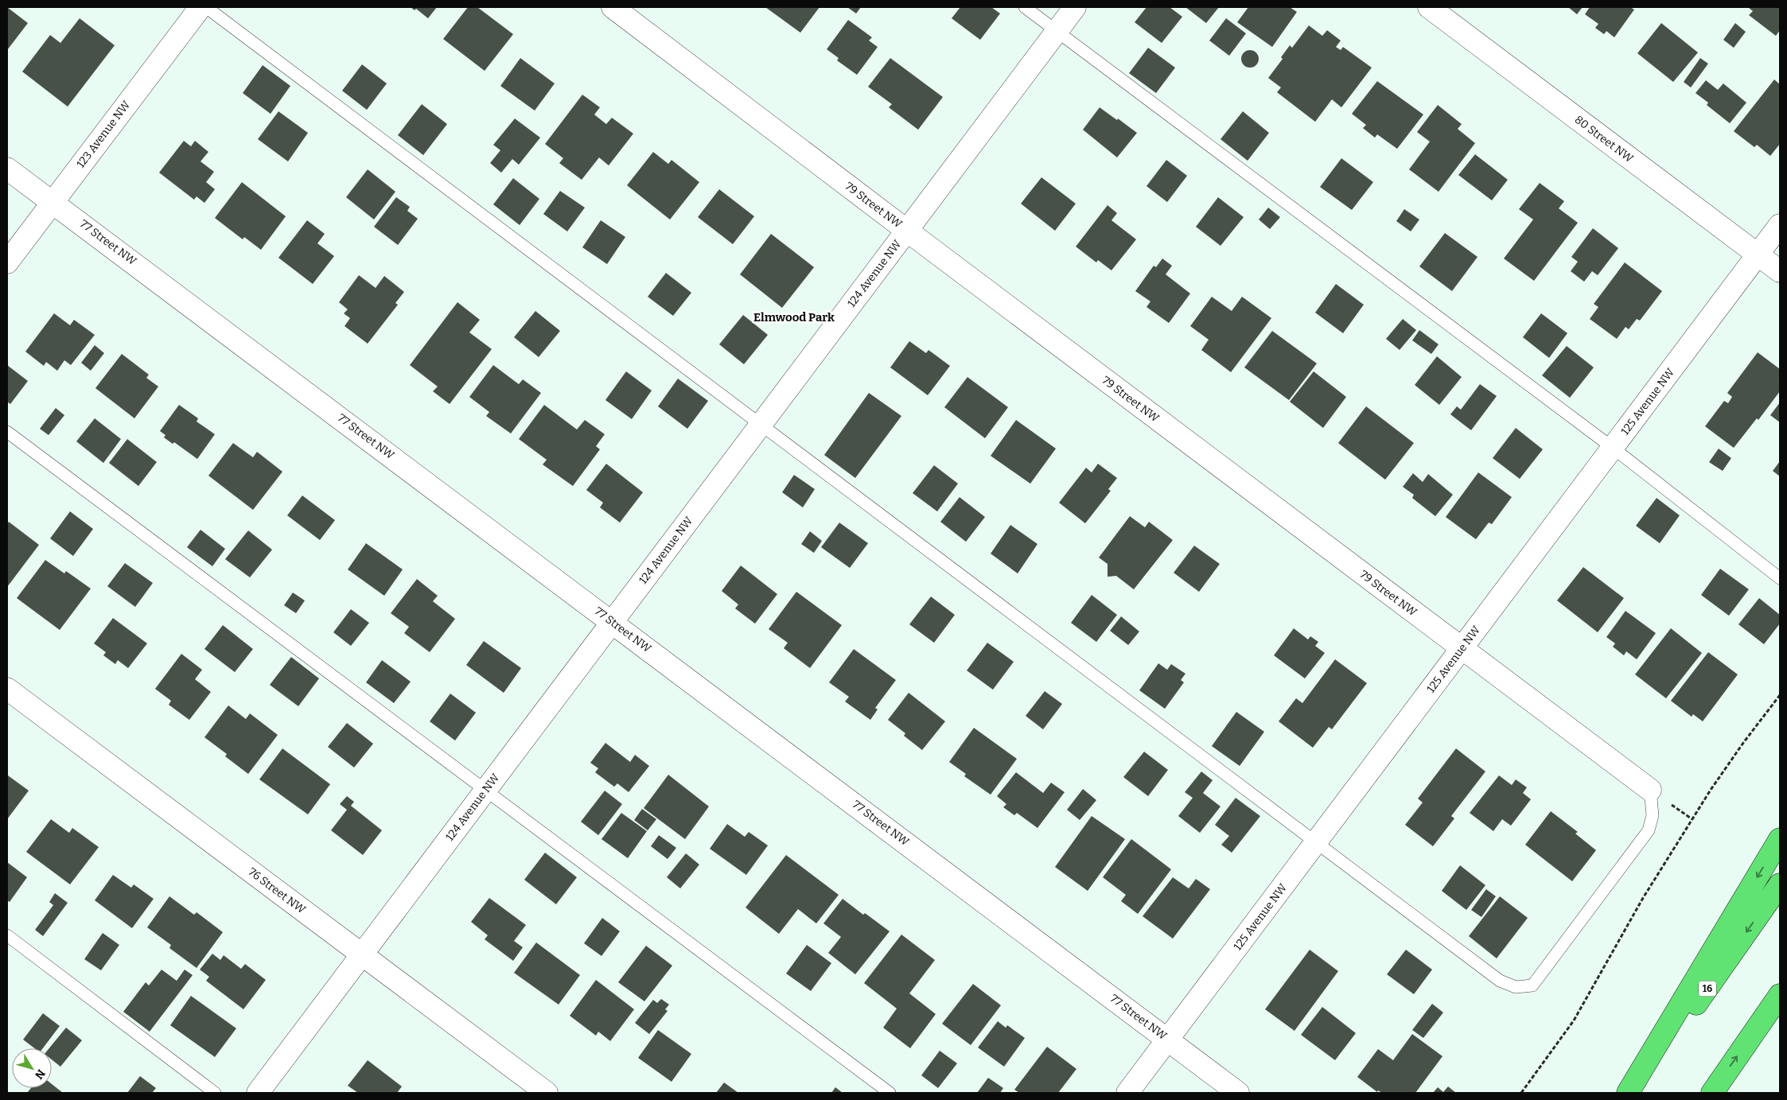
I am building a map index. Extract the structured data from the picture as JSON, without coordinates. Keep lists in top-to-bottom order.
{
  "streets": {
    "highway": ["16"],
    "street": [
      "123 Avenue NW",
      "80 Street NW",
      "79 Street NW",
      "77 Street NW",
      "124 Avenue NW",
      "125 Avenue NW",
      "76 Street NW"
    ]
  },
  "crossings": [
    ["123 Avenue NW", "77 Street NW"],
    ["80 Street NW", "125 Avenue NW"],
    ["79 Street NW", "124 Avenue NW"],
    ["79 Street NW", "125 Avenue NW"],
    ["77 Street NW", "124 Avenue NW"],
    ["77 Street NW", "125 Avenue NW"],
    ["124 Avenue NW", "76 Street NW"]
  ],
  "districts": ["Elmwood Park"],
  "north": "bottom right"
}
